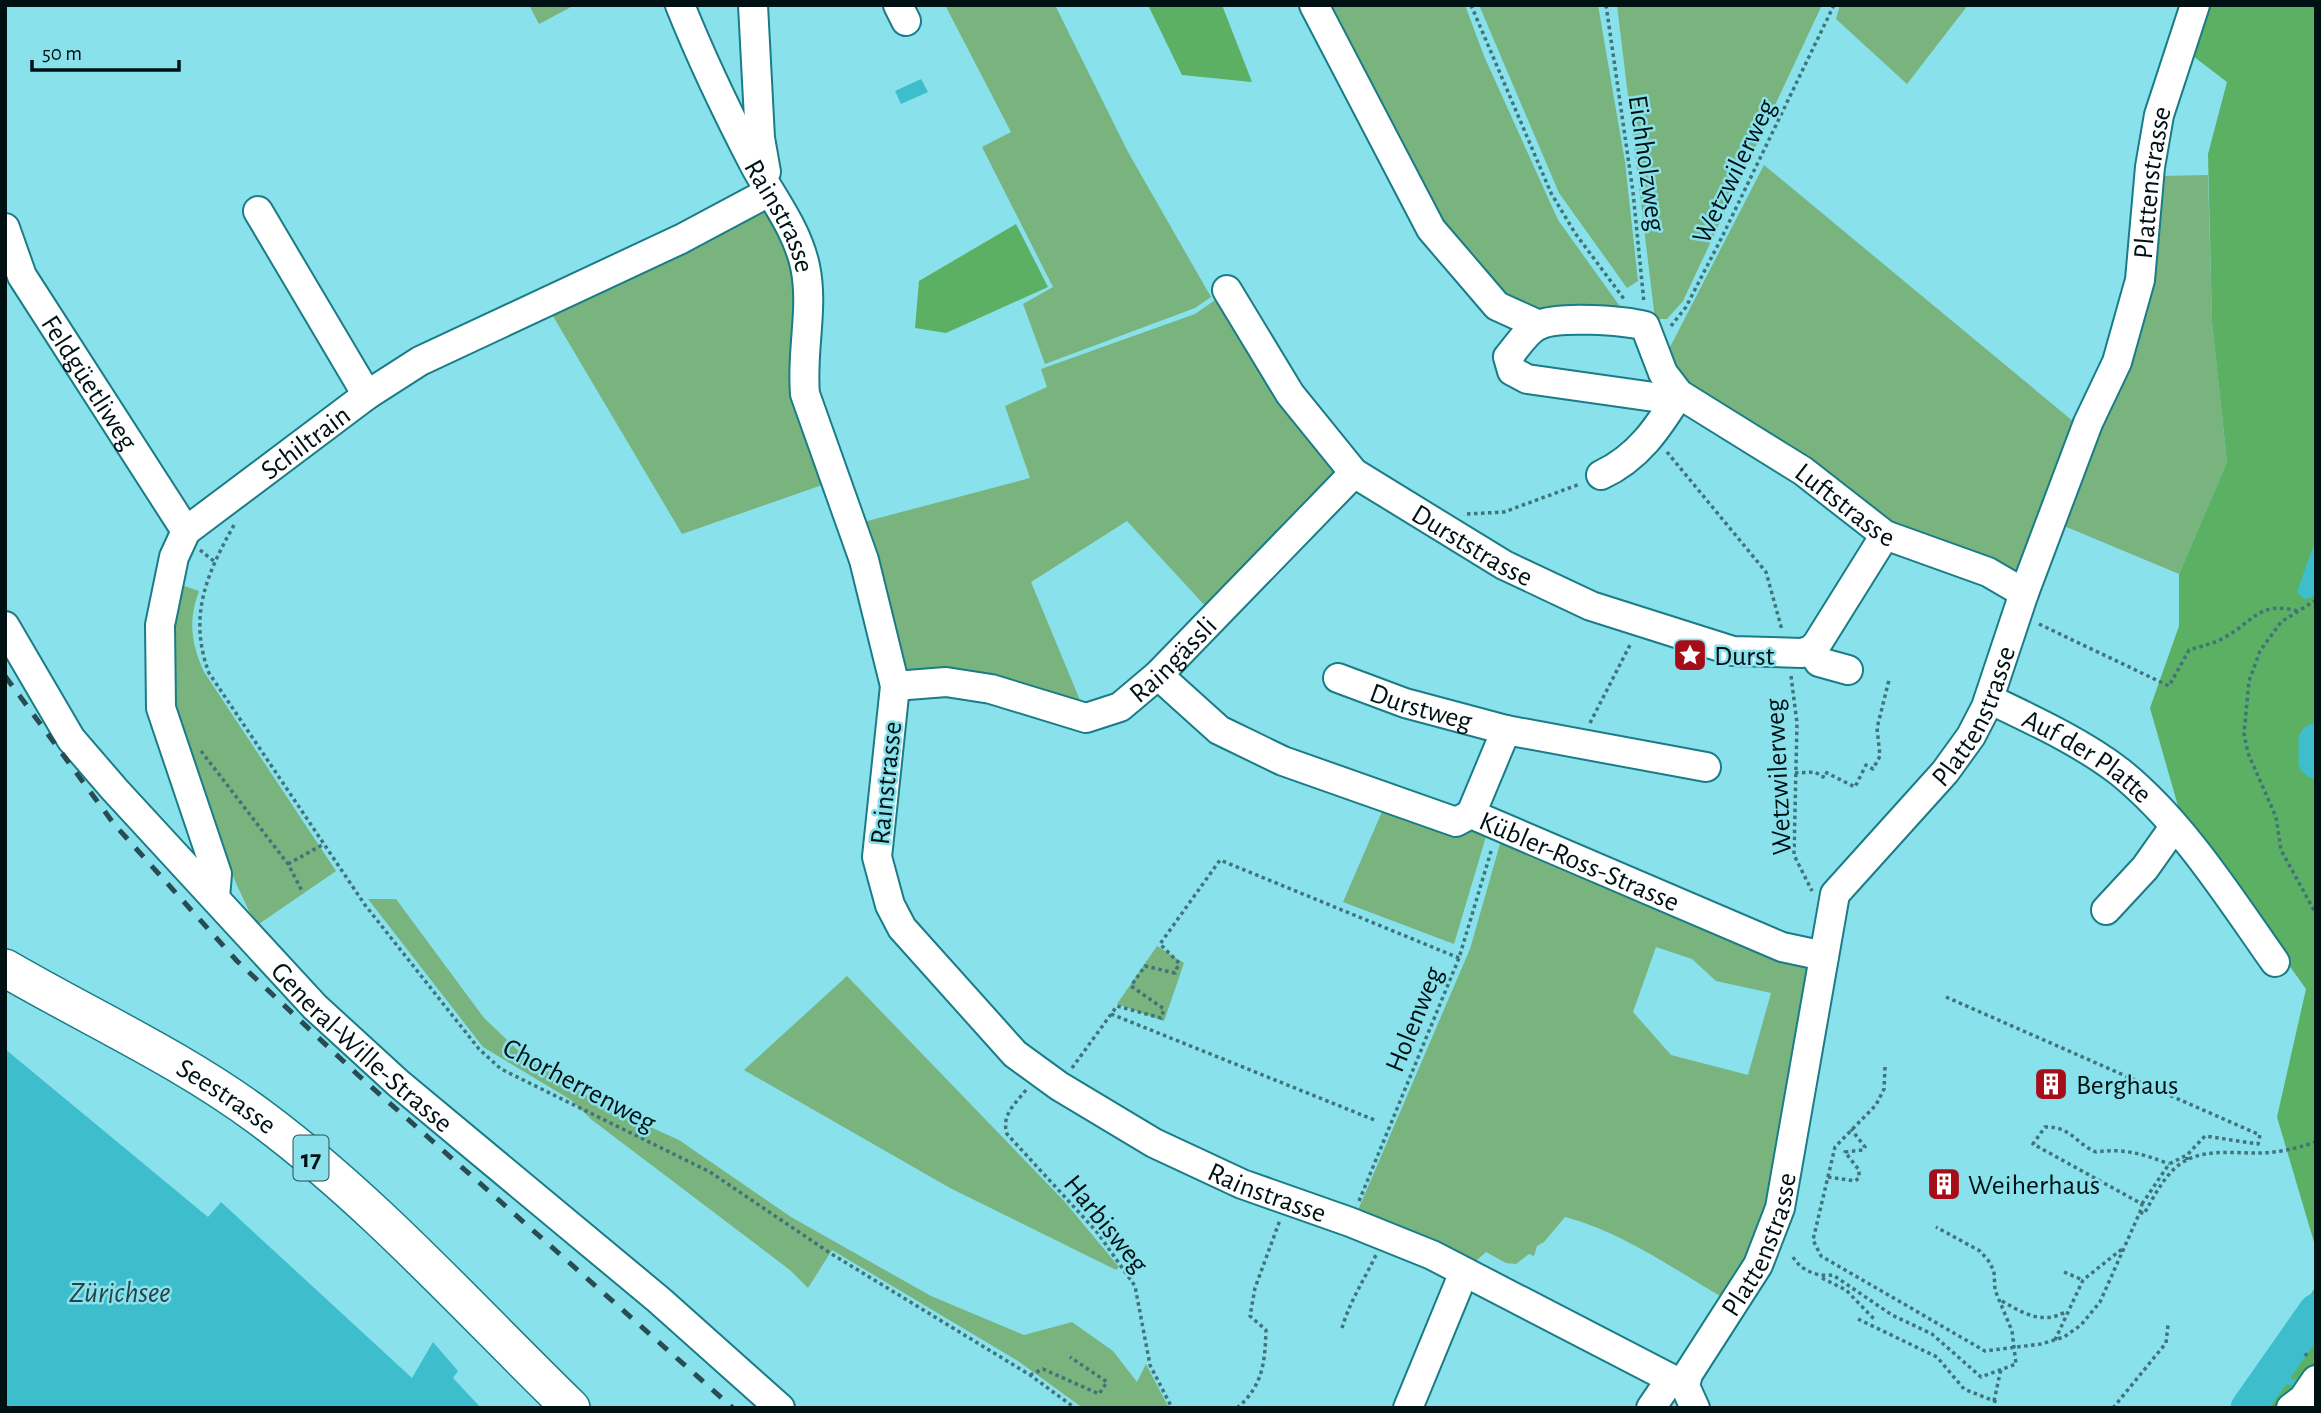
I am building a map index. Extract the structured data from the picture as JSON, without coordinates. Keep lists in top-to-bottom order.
{
  "streets": {
    "main road": ["Seestrasse", "17"],
    "street": [
      "Plattenstrasse",
      "Rainstrasse",
      "Feldgüetliweg",
      "Schiltrain",
      "Luftstrasse",
      "Durststrasse",
      "Raingässli",
      "Durstweg",
      "Auf der Platte",
      "Kübler-Ross-Strasse",
      "General-Wille-Strasse"
    ],
    "path": [
      "Eichholzweg",
      "Wetzwilerweg",
      "Holenweg",
      "Chorherrenweg",
      "Harbisweg"
    ]
  },
  "crossings": [
    ["Eichholzweg", "Wetzwilerweg"],
    ["Wetzwilerweg", "Plattenstrasse"],
    ["Wetzwilerweg", "Durststrasse"],
    ["Plattenstrasse", "Rainstrasse"],
    ["Plattenstrasse", "Luftstrasse"],
    ["Plattenstrasse", "Auf der Platte"],
    ["Plattenstrasse", "Kübler-Ross-Strasse"],
    ["Rainstrasse", "Schiltrain"],
    ["Rainstrasse", "Raingässli"],
    ["Rainstrasse", "Holenweg"],
    ["Rainstrasse", "Harbisweg"],
    ["Feldgüetliweg", "Schiltrain"],
    ["Schiltrain", "Chorherrenweg"],
    ["Durststrasse", "Raingässli"],
    ["Raingässli", "Kübler-Ross-Strasse"],
    ["Durstweg", "Kübler-Ross-Strasse"],
    ["Kübler-Ross-Strasse", "Holenweg"]
  ],
  "water": ["Zürichsee"],
  "places": {
    "place": ["Durst"],
    "building": ["Berghaus", "Weiherhaus"]
  },
  "scale_bar": "50 m"
}
